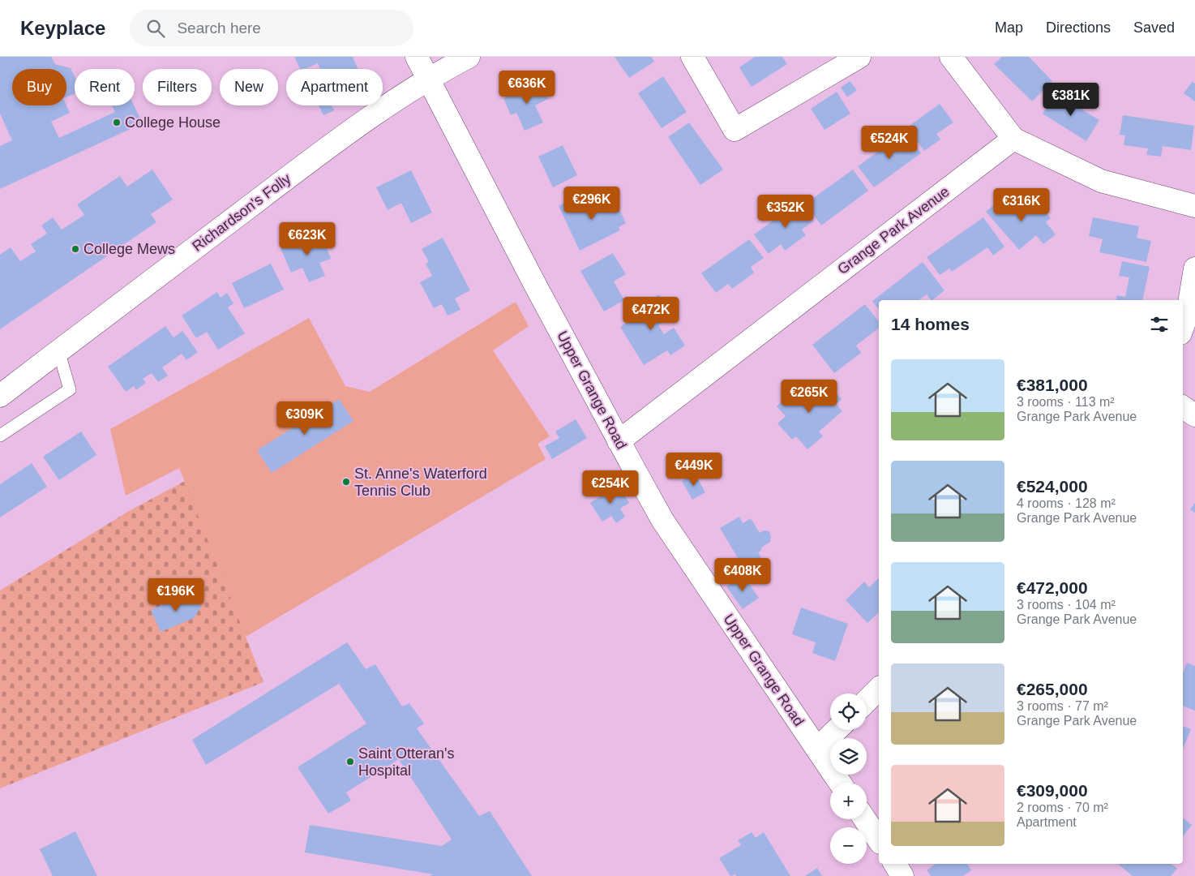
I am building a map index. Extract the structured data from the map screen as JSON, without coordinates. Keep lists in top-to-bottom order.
{
  "streets": {
    "street": ["Richardson's Folly", "Grange Park Avenue", "Upper Grange Road"]
  },
  "crossings": [
    ["Richardson's Folly", "Upper Grange Road"],
    ["Grange Park Avenue", "Upper Grange Road"]
  ],
  "places": [
    "College House",
    "College Mews",
    "St. Anne's Waterford Tennis Club",
    "Saint Otteran's Hospital"
  ],
  "page": {
    "header": "Keyplace",
    "search": "Search here",
    "nav": ["Map", "Directions", "Saved"],
    "chip": [
      "Buy",
      "Rent",
      "Filters",
      "New",
      "Apartment"
    ],
    "price": [
      "€636K",
      "€381K",
      "€524K",
      "€296K",
      "€316K",
      "€352K",
      "€623K",
      "€472K",
      "€265K",
      "€309K",
      "€449K",
      "€254K",
      "€408K",
      "€196K"
    ],
    "heading": "14 homes",
    "list": [
      {
        "name": "€381,000",
        "note": "3 rooms · 113 m² · Grange Park Avenue"
      },
      {
        "name": "€524,000",
        "note": "4 rooms · 128 m² · Grange Park Avenue"
      },
      {
        "name": "€472,000",
        "note": "3 rooms · 104 m² · Grange Park Avenue"
      },
      {
        "name": "€265,000",
        "note": "3 rooms · 77 m² · Grange Park Avenue"
      },
      {
        "name": "€309,000",
        "note": "2 rooms · 70 m² · Apartment"
      }
    ],
    "map_buttons": ["+", "−"]
  }
}
